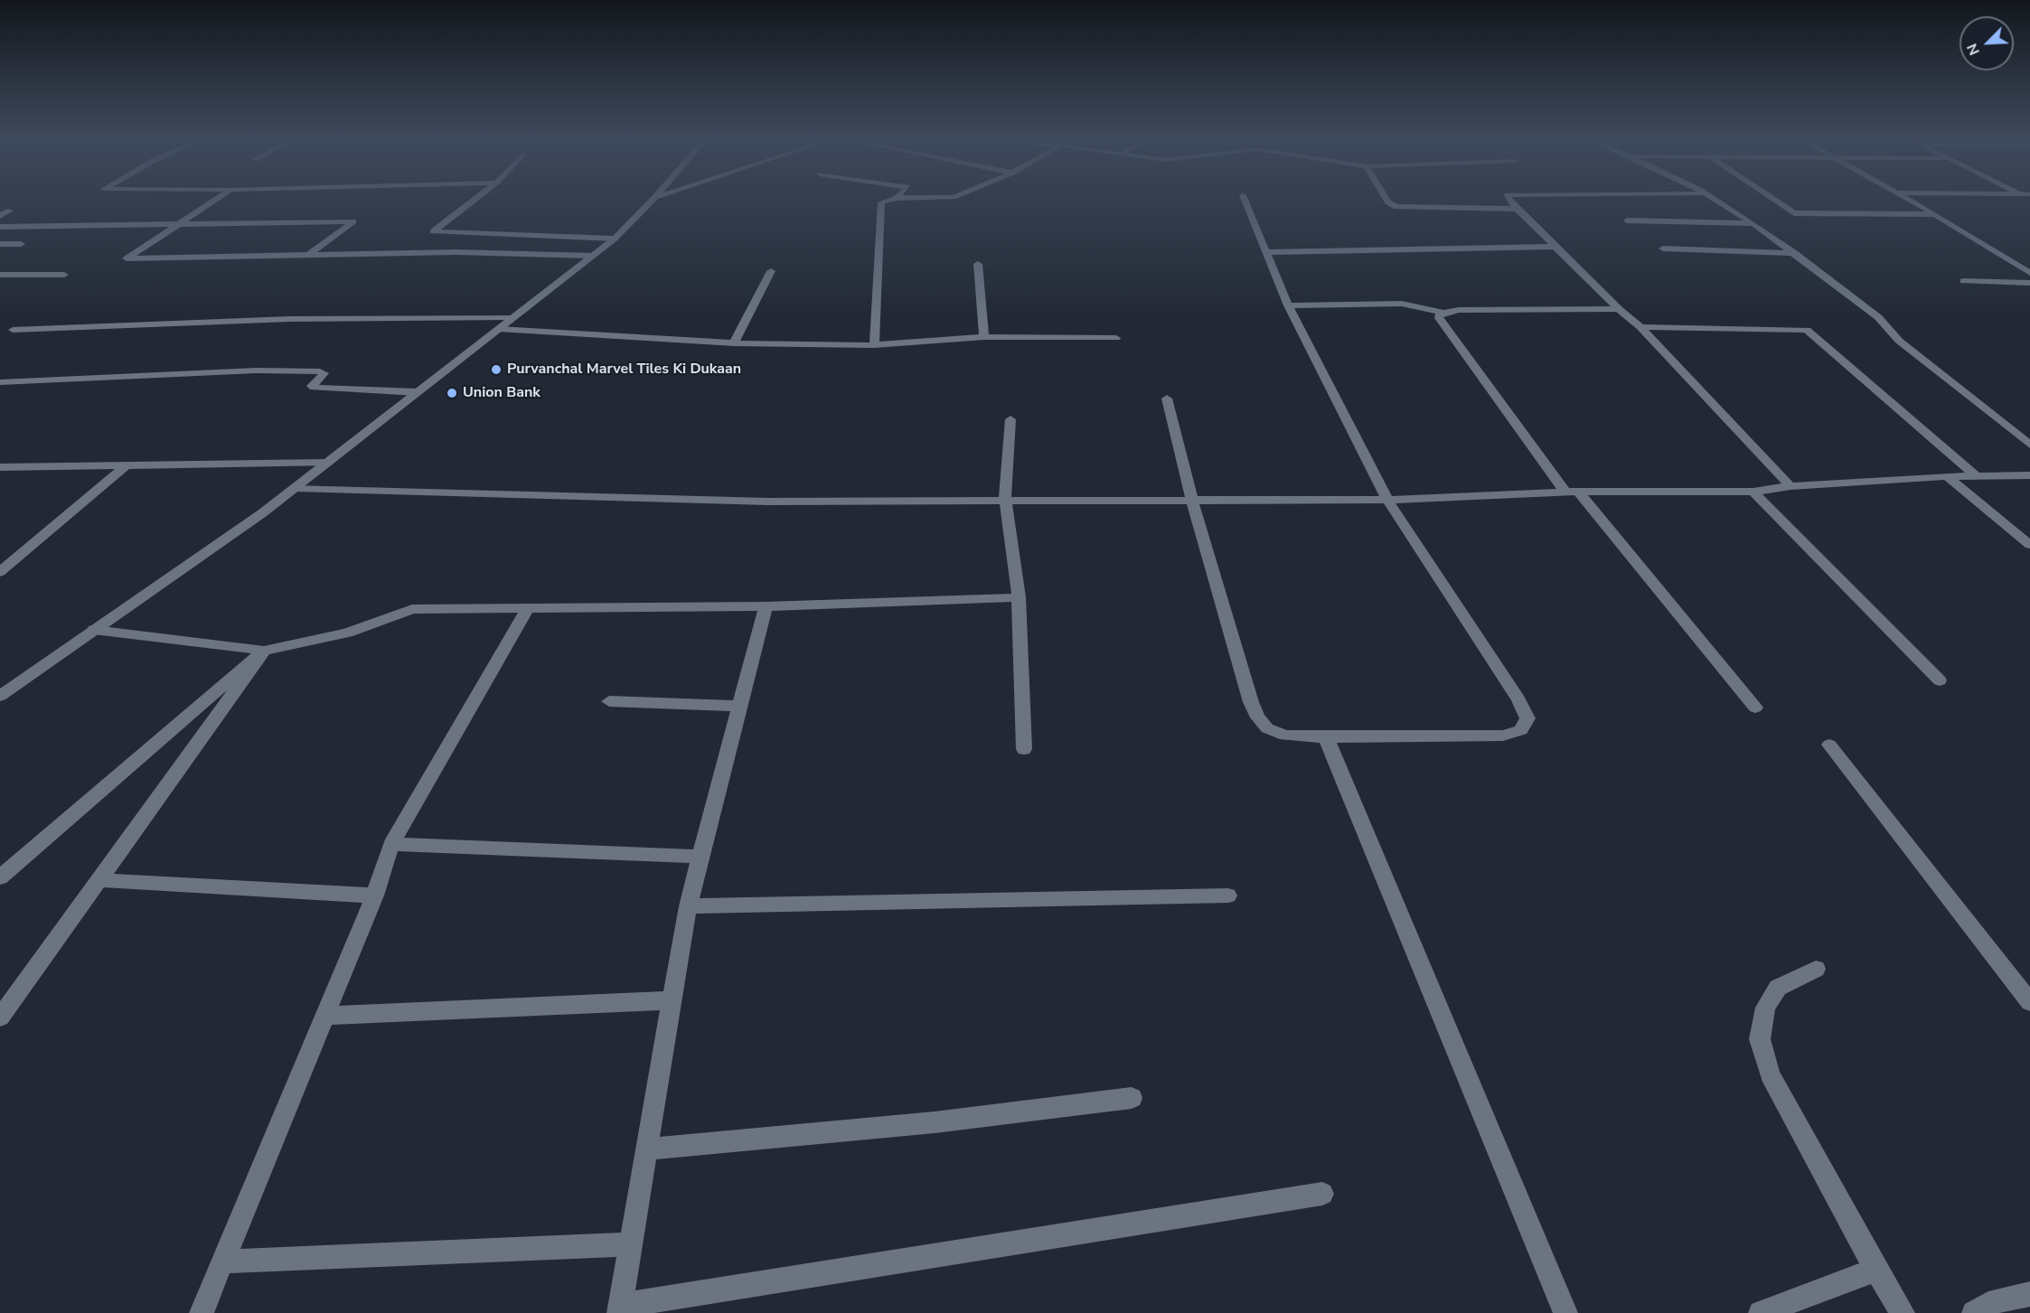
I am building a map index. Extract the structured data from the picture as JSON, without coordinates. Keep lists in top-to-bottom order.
{
  "places": ["Purvanchal Marvel Tiles Ki Dukaan", "Union Bank"],
  "north": "bottom left"
}
